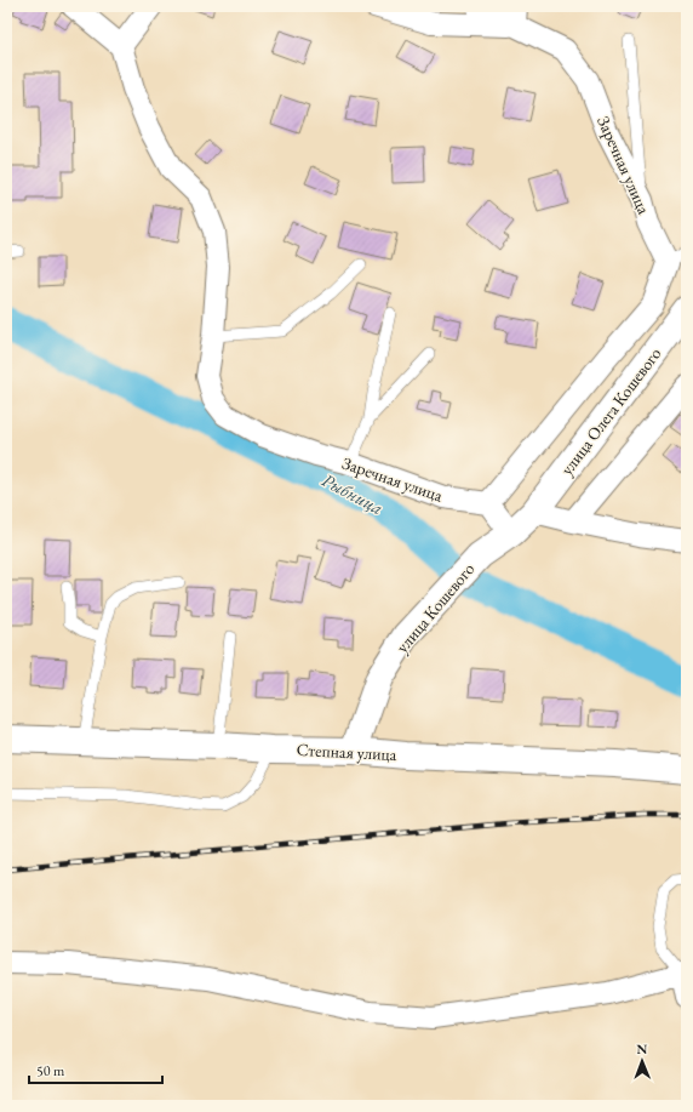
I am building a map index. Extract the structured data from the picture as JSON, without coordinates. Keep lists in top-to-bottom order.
{
  "streets": {
    "main road": ["улица Олега Кошевого", "улица Кошевого", "Степная улица"],
    "street": ["Заречная улица"]
  },
  "crossings": [
    ["улица Олега Кошевого", "улица Кошевого"],
    ["улица Кошевого", "Степная улица"]
  ],
  "water": ["Рыбница"],
  "scale_bar": "50 m",
  "north": "top"
}
